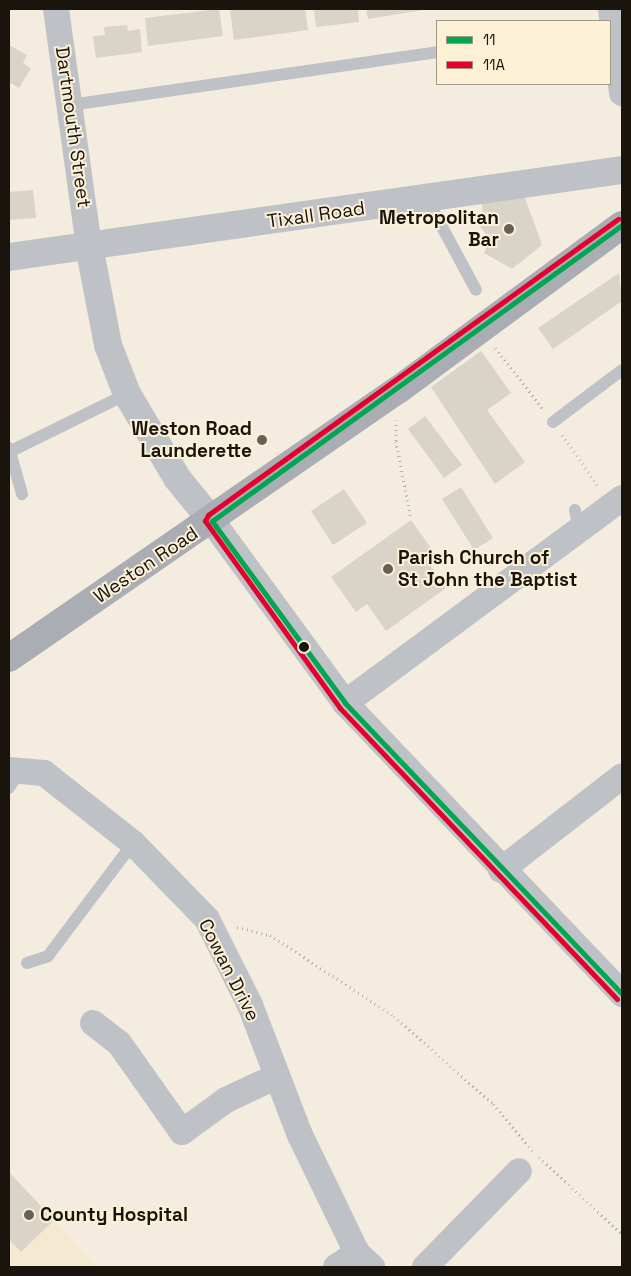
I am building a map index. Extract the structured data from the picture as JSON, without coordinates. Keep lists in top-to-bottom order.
{
  "streets": {
    "highway": ["Weston Road"],
    "street": ["Dartmouth Street", "Tixall Road", "Cowan Drive"]
  },
  "crossings": [
    ["Dartmouth Street", "Tixall Road"]
  ],
  "places": [
    "Metropolitan Bar",
    "Weston Road Launderette",
    "Parish Church of St John the Baptist",
    "County Hospital"
  ],
  "lines": ["transit line 11A", "transit line 11"],
  "legend": ["11", "11A"]
}
